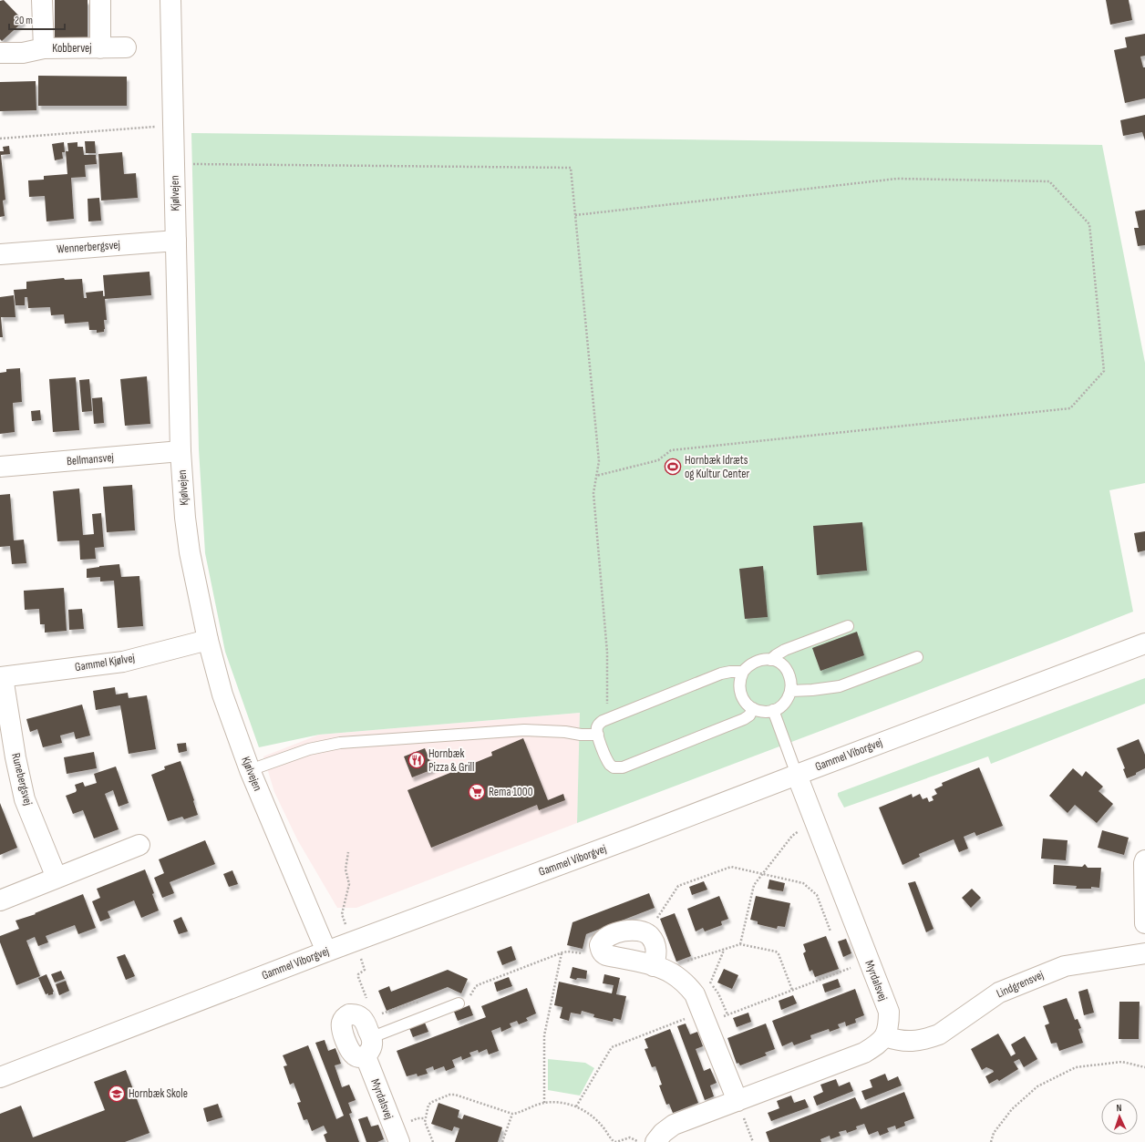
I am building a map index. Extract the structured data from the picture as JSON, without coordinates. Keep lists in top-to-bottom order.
{
  "streets": {
    "street": [
      "Kobbervej",
      "Kjølvejen",
      "Wennerbergsvej",
      "Bellmansvej",
      "Gammel Kjølvej",
      "Gammel Viborgvej",
      "Runebergsvej",
      "Myrdalsvej",
      "Lindgrensvej"
    ]
  },
  "crossings": [
    ["Kjølvejen", "Wennerbergsvej"],
    ["Kjølvejen", "Bellmansvej"],
    ["Kjølvejen", "Gammel Kjølvej"],
    ["Kjølvejen", "Gammel Viborgvej"],
    ["Gammel Kjølvej", "Runebergsvej"],
    ["Gammel Viborgvej", "Myrdalsvej"],
    ["Myrdalsvej", "Lindgrensvej"]
  ],
  "places": {
    "sports": ["Hornbæk Idræts og Kultur Center"],
    "restaurant": ["Hornbæk Pizza & Grill"],
    "supermarket": ["Rema 1000"],
    "school or university": ["Hornbæk Skole"]
  },
  "scale_bar": "20 m",
  "north": "top"
}
